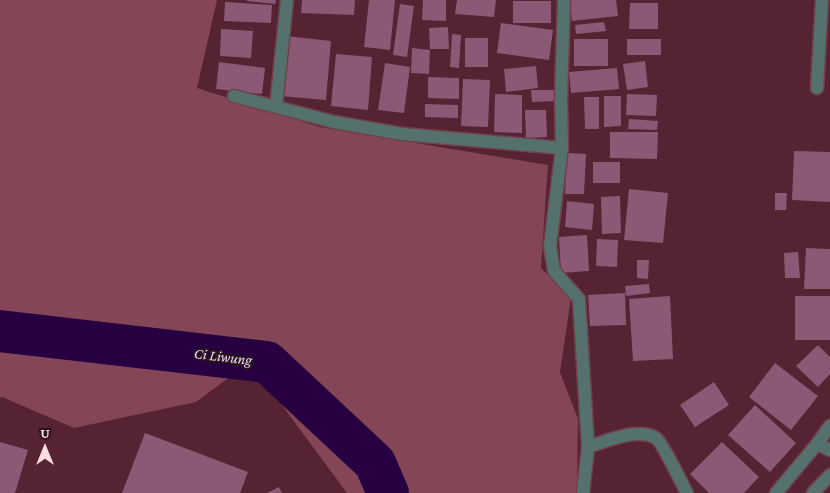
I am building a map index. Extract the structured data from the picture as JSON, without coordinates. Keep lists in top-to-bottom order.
{
  "water": ["Ci Liwung"],
  "north": "top"
}
